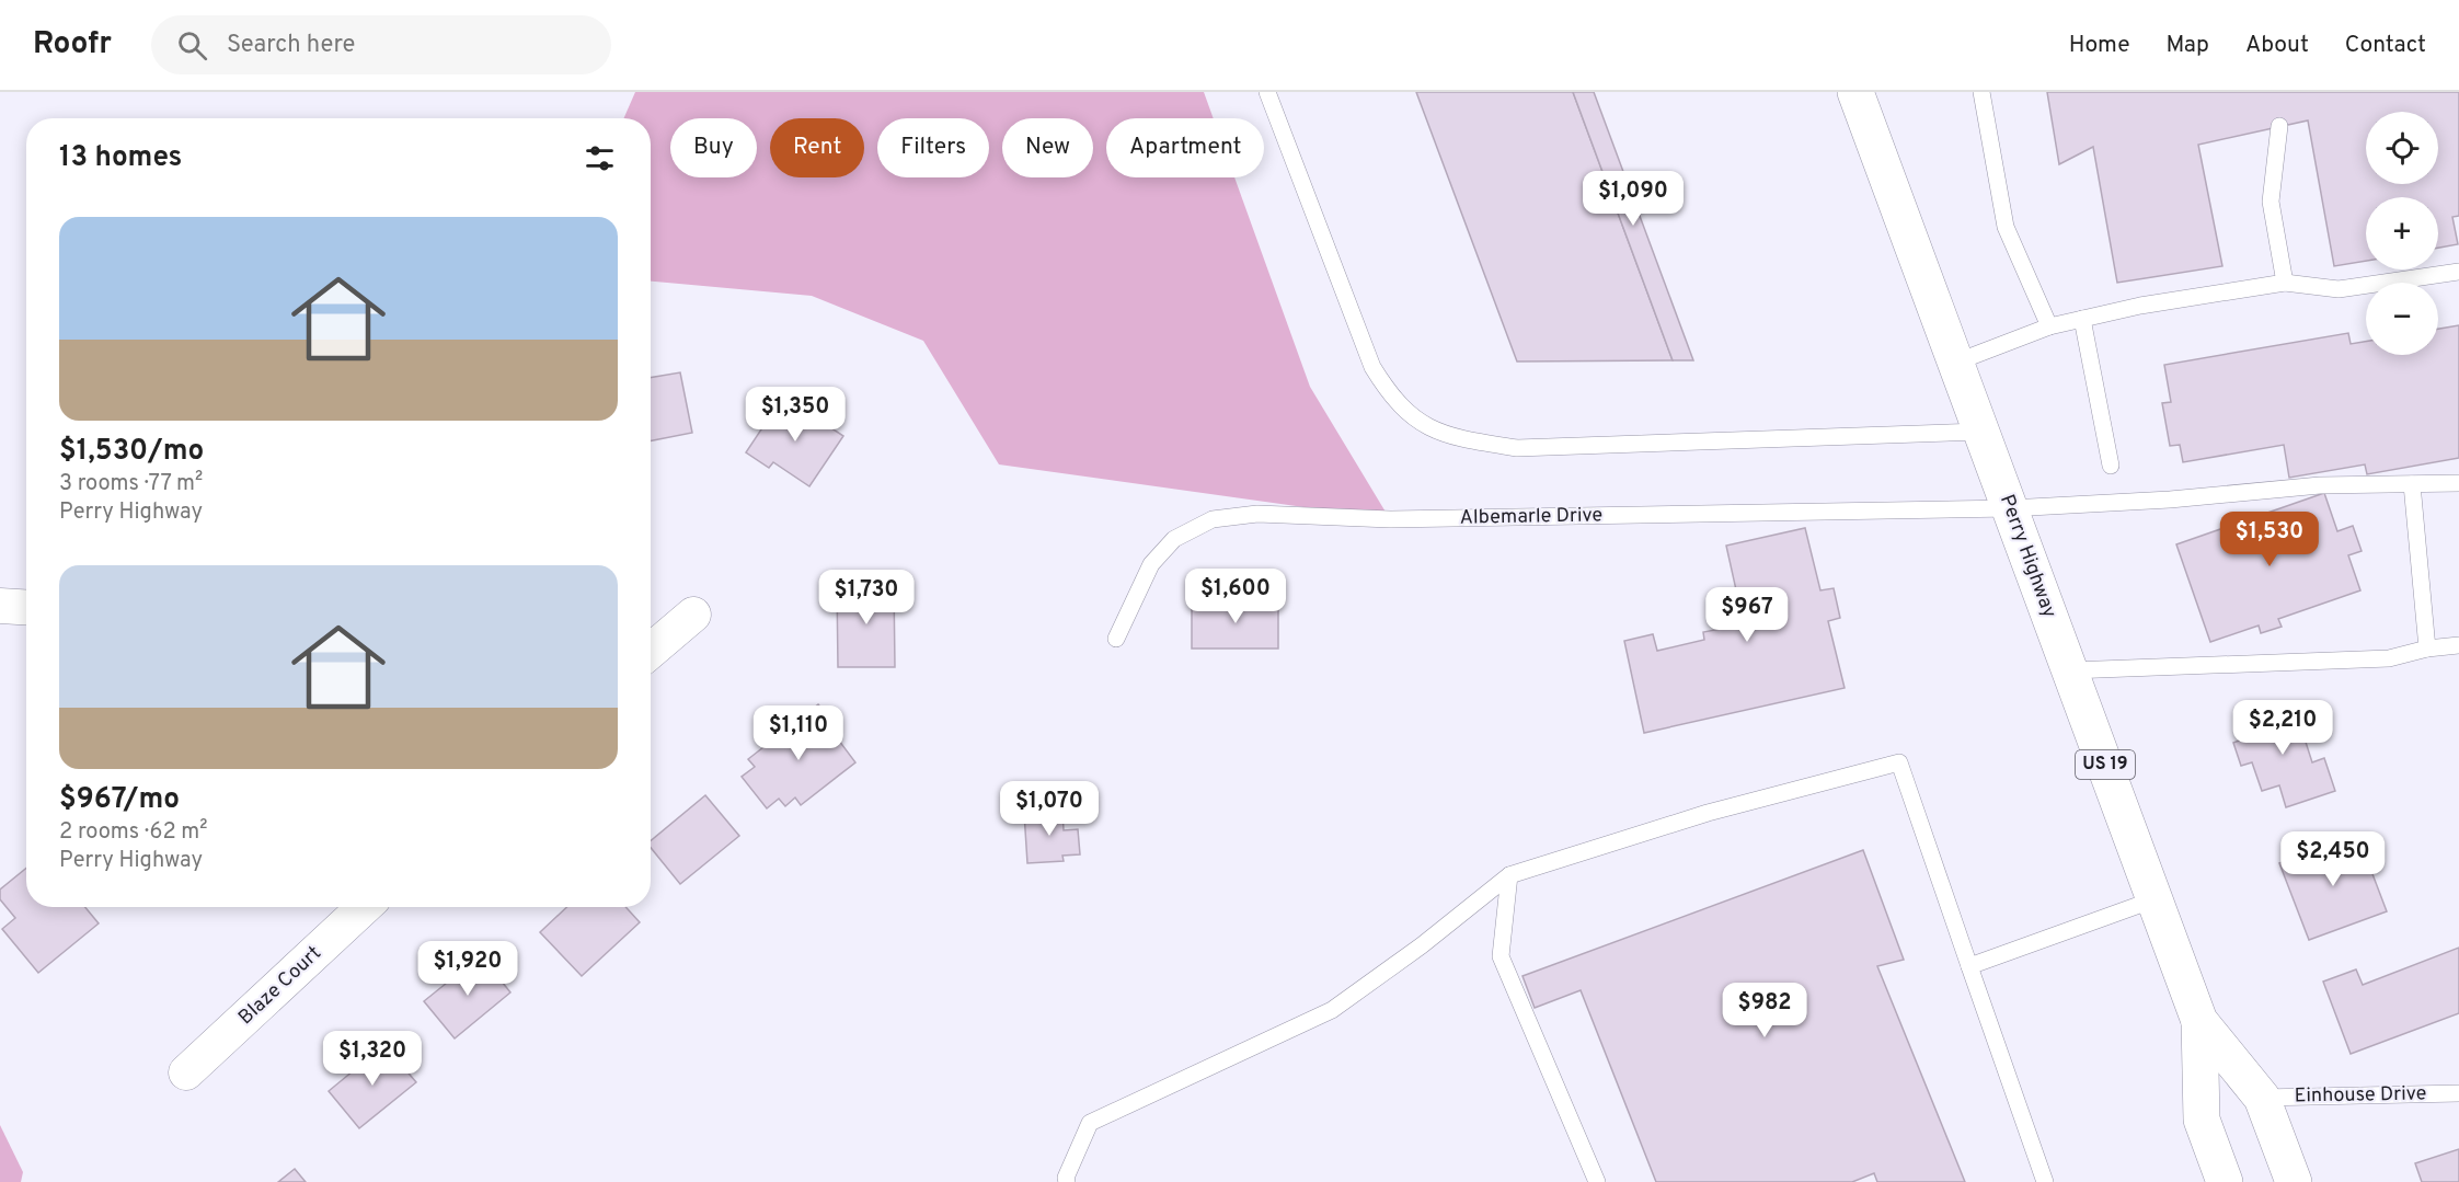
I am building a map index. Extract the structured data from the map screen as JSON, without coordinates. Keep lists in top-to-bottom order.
{
  "streets": {
    "highway": ["Perry Highway", "US 19"],
    "street": ["Blaze Court"],
    "lane": ["Albemarle Drive", "Einhouse Drive"]
  },
  "crossings": [
    ["Albemarle Drive", "Perry Highway"],
    ["Perry Highway", "Einhouse Drive"]
  ],
  "page": {
    "header": "Roofr",
    "search": "Search here",
    "nav": [
      "Home",
      "Map",
      "About",
      "Contact"
    ],
    "map_buttons": ["+", "−"],
    "chip": [
      "Buy",
      "Rent",
      "Filters",
      "New",
      "Apartment"
    ],
    "heading": "13 homes",
    "price": [
      "$1,090",
      "$1,350",
      "$1,530",
      "$1,600",
      "$1,730",
      "$967",
      "$2,210",
      "$1,110",
      "$1,070",
      "$2,450",
      "$1,920",
      "$982",
      "$1,320"
    ],
    "list": [
      {
        "name": "$1,530/mo",
        "note": "3 rooms · 77 m² · Perry Highway"
      },
      {
        "name": "$967/mo",
        "note": "2 rooms · 62 m² · Perry Highway"
      }
    ]
  }
}
